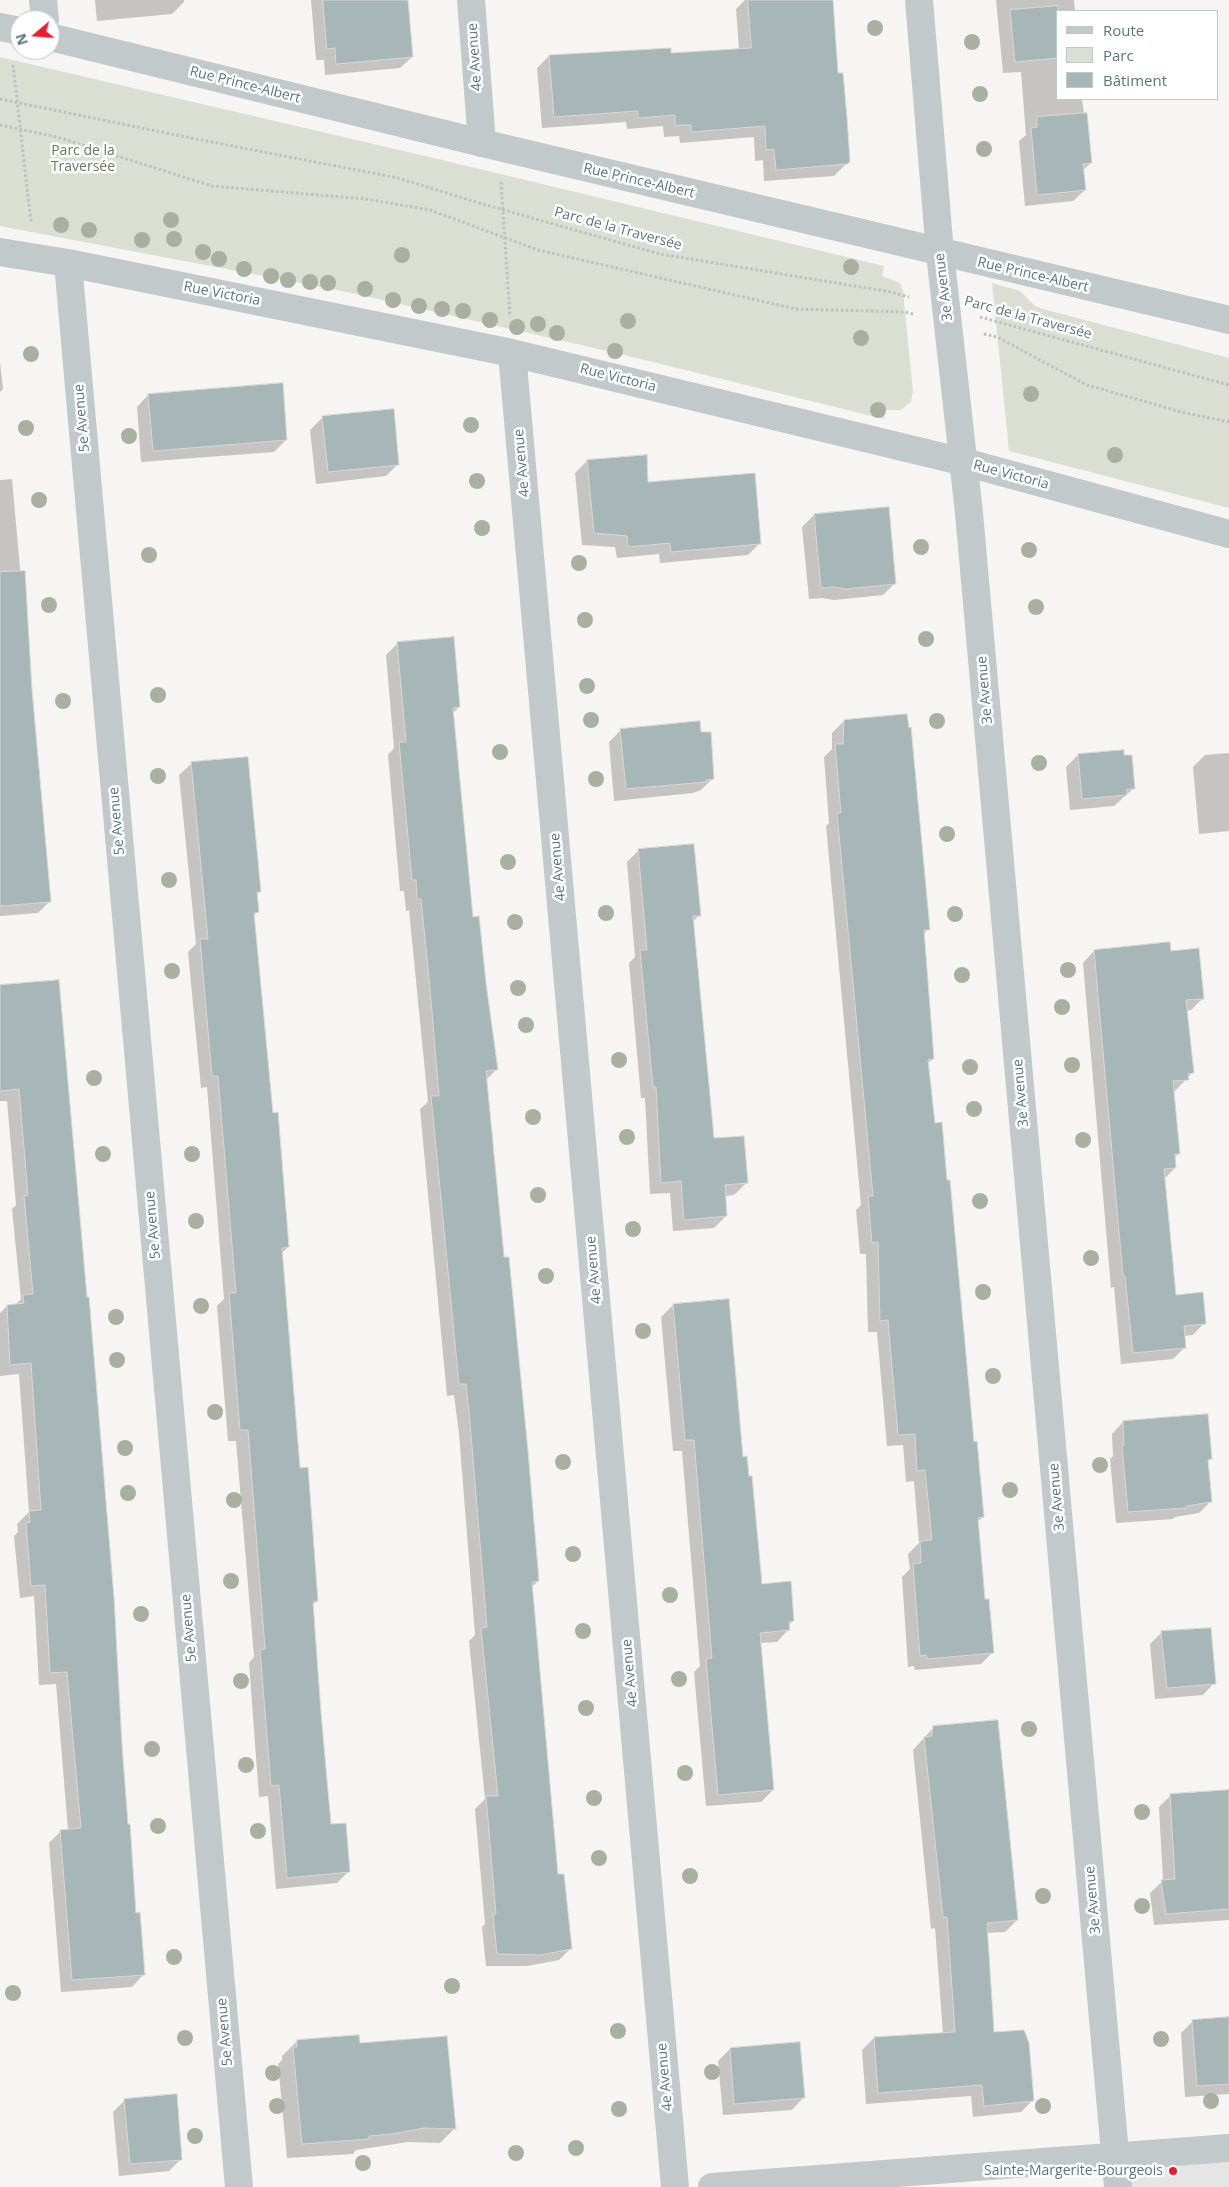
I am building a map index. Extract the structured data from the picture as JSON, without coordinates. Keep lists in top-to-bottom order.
{
  "streets": {
    "street": [
      "4e Avenue",
      "Rue Prince-Albert",
      "3e Avenue",
      "Rue Victoria",
      "5e Avenue"
    ],
    "path": ["Parc de la Traversée"]
  },
  "crossings": [
    ["4e Avenue", "Rue Prince-Albert"],
    ["4e Avenue", "Rue Victoria"],
    ["Rue Prince-Albert", "3e Avenue"],
    ["Parc de la Traversée", "3e Avenue"],
    ["3e Avenue", "Rue Victoria"],
    ["Rue Victoria", "5e Avenue"]
  ],
  "parks": ["Parc de la Traversée"],
  "places": ["Sainte-Margerite-Bourgeois"],
  "legend": ["Route", "Parc", "Bâtiment"],
  "north": "left"
}
